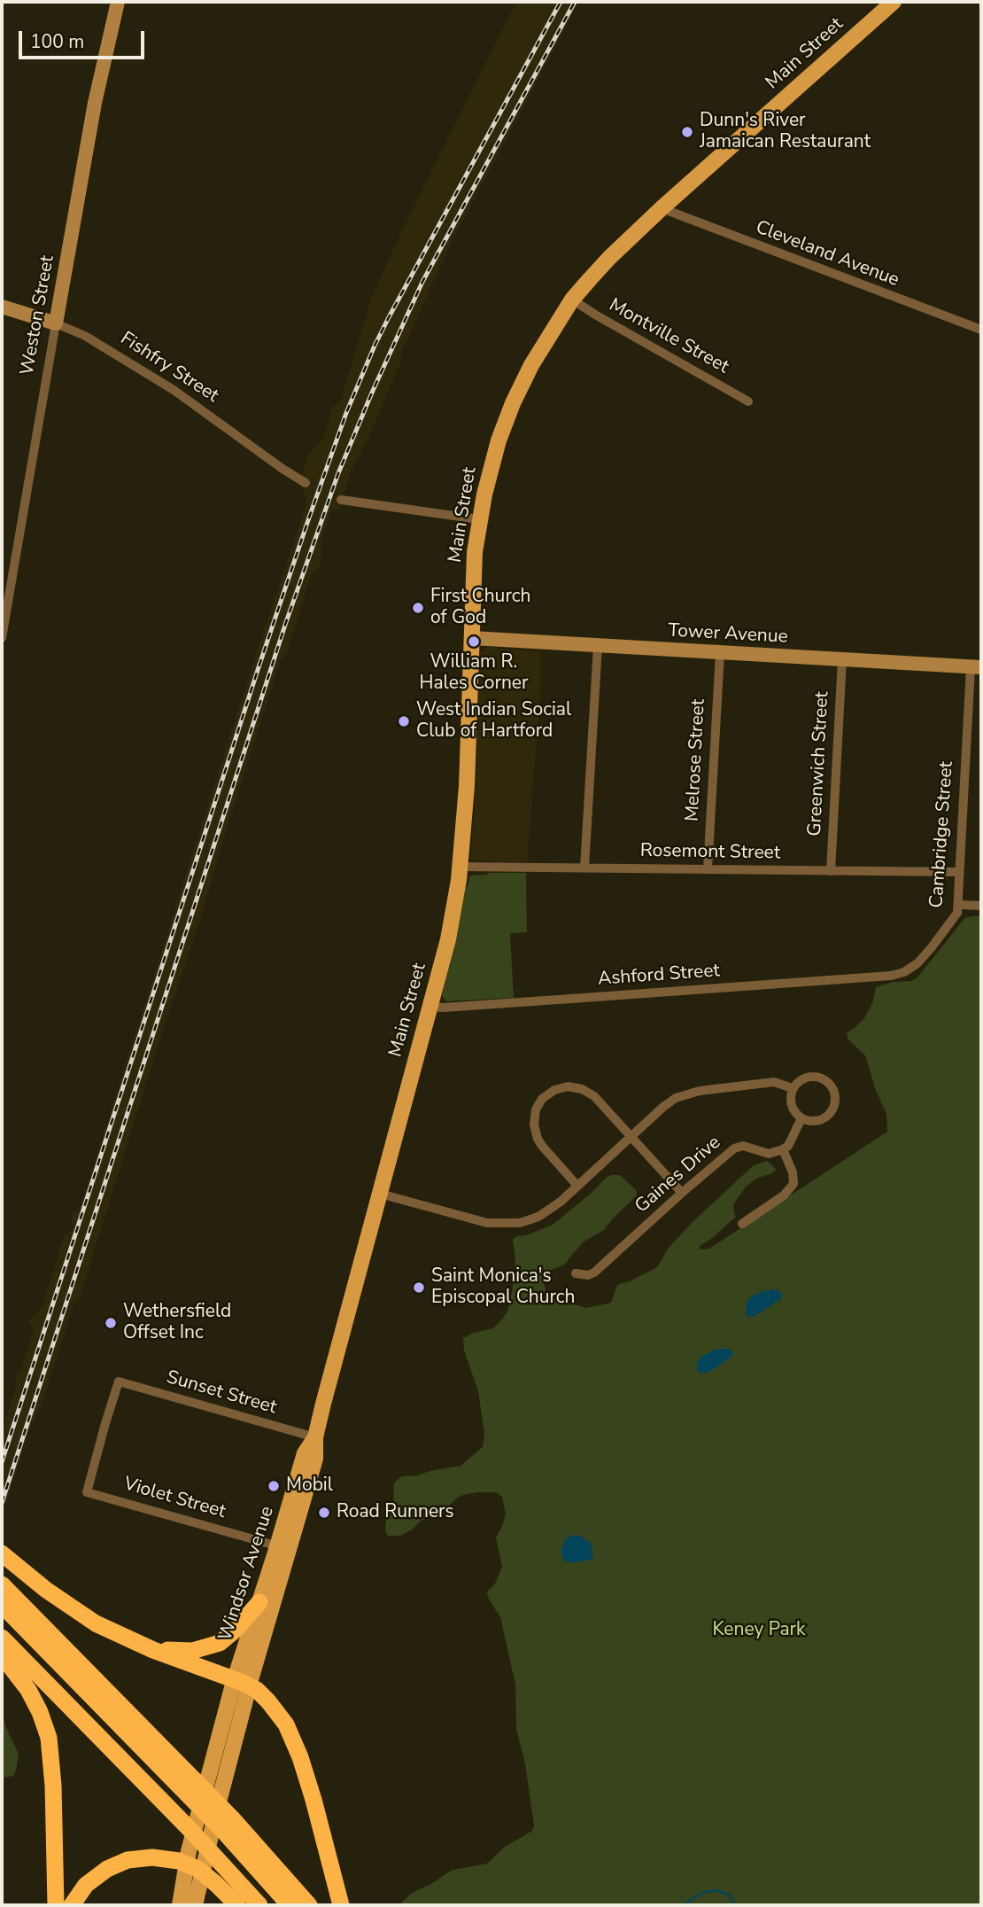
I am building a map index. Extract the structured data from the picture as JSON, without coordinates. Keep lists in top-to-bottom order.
{
  "streets": {
    "main road": [
      "Main Street",
      "Weston Street",
      "Fishfry Street",
      "Tower Avenue",
      "Windsor Avenue"
    ],
    "street": [
      "Cleveland Avenue",
      "Montville Street",
      "Melrose Street",
      "Greenwich Street",
      "Cambridge Street",
      "Rosemont Street",
      "Ashford Street",
      "Gaines Drive",
      "Sunset Street",
      "Violet Street"
    ]
  },
  "crossings": [
    ["Main Street", "Cleveland Avenue"],
    ["Main Street", "Montville Street"],
    ["Main Street", "Tower Avenue"],
    ["Main Street", "Rosemont Street"],
    ["Main Street", "Ashford Street"],
    ["Main Street", "Sunset Street"],
    ["Main Street", "Windsor Avenue"],
    ["Weston Street", "Fishfry Street"],
    ["Tower Avenue", "Melrose Street"],
    ["Tower Avenue", "Greenwich Street"],
    ["Tower Avenue", "Cambridge Street"],
    ["Melrose Street", "Rosemont Street"],
    ["Greenwich Street", "Rosemont Street"],
    ["Cambridge Street", "Rosemont Street"],
    ["Cambridge Street", "Ashford Street"],
    ["Sunset Street", "Violet Street"],
    ["Sunset Street", "Windsor Avenue"],
    ["Violet Street", "Windsor Avenue"]
  ],
  "parks": ["Keney Park"],
  "places": [
    "Dunn's River Jamaican Restaurant",
    "First Church of God",
    "William R. Hales Corner",
    "West Indian Social Club of Hartford",
    "Saint Monica's Episcopal Church",
    "Wethersfield Offset Inc",
    "Mobil",
    "Road Runners"
  ],
  "scale_bar": "100 m"
}
